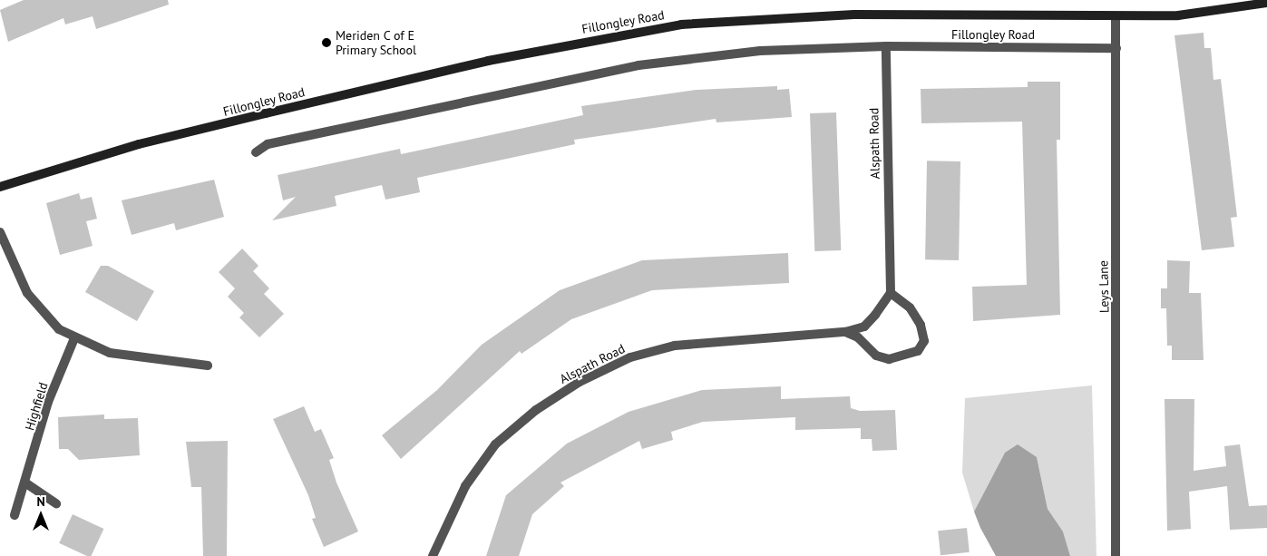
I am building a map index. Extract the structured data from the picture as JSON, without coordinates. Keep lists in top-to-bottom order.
{
  "streets": {
    "main road": ["Fillongley Road"],
    "street": ["Alspath Road", "Leys Lane", "Highfield"]
  },
  "crossings": [
    ["Fillongley Road", "Alspath Road"],
    ["Fillongley Road", "Leys Lane"]
  ],
  "places": ["Meriden C of E Primary School"],
  "north": "top"
}
